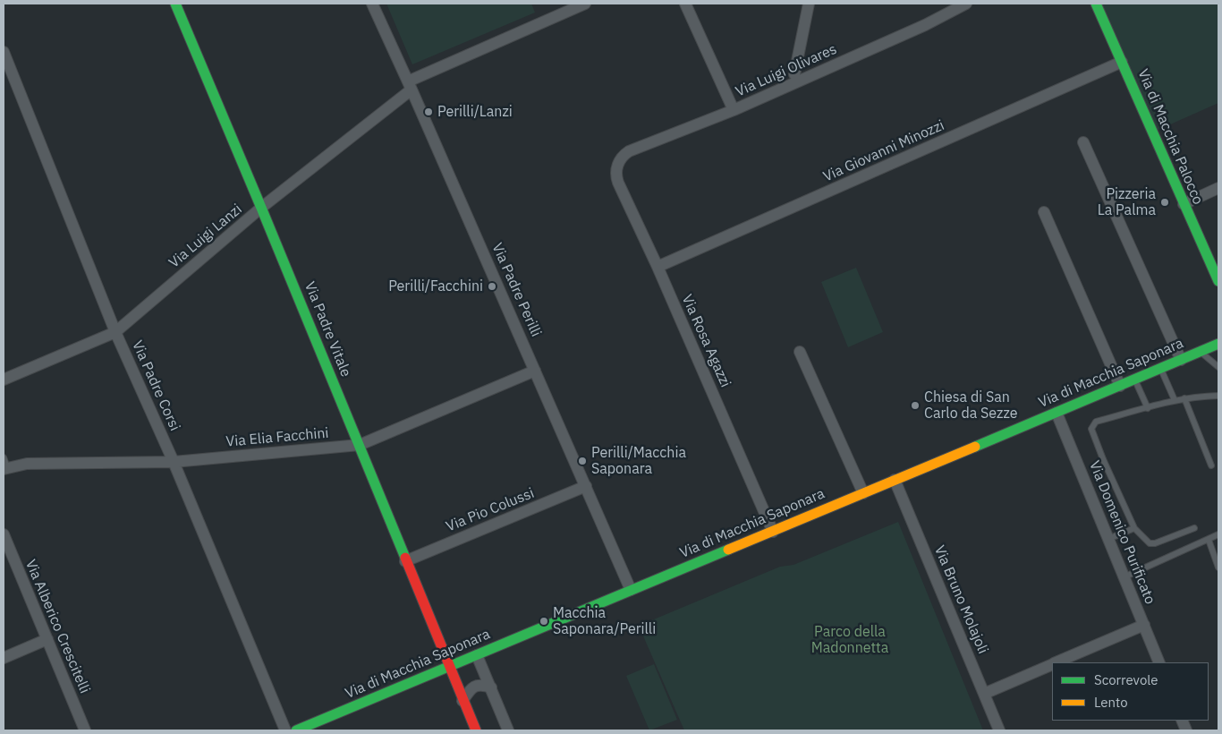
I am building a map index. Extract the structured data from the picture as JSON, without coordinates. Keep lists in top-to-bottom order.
{
  "streets": {
    "street": [
      "Via Luigi Olivares",
      "Via di Macchia Palocco",
      "Via Giovanni Minozzi",
      "Via Luigi Lanzi",
      "Via Padre Perilli",
      "Via Padre Vitale",
      "Via Rosa Agazzi",
      "Via di Macchia Saponara",
      "Via Padre Corsi",
      "Via Elia Facchini",
      "Via Pio Colussi",
      "Via Domenico Purificato",
      "Via Bruno Molajoli",
      "Via Alberico Crescitelli"
    ]
  },
  "crossings": [
    ["Via Luigi Olivares", "Via Rosa Agazzi"],
    ["Via di Macchia Palocco", "Via Giovanni Minozzi"],
    ["Via Giovanni Minozzi", "Via Rosa Agazzi"],
    ["Via Luigi Lanzi", "Via Padre Perilli"],
    ["Via Luigi Lanzi", "Via Padre Vitale"],
    ["Via Luigi Lanzi", "Via Padre Corsi"],
    ["Via Padre Perilli", "Via di Macchia Saponara"],
    ["Via Padre Perilli", "Via Elia Facchini"],
    ["Via Padre Perilli", "Via Pio Colussi"],
    ["Via Padre Vitale", "Via di Macchia Saponara"],
    ["Via Padre Vitale", "Via Elia Facchini"],
    ["Via Padre Vitale", "Via Pio Colussi"],
    ["Via Rosa Agazzi", "Via di Macchia Saponara"],
    ["Via di Macchia Saponara", "Via Domenico Purificato"],
    ["Via di Macchia Saponara", "Via Bruno Molajoli"],
    ["Via Padre Corsi", "Via Elia Facchini"]
  ],
  "parks": ["Parco della Madonnetta"],
  "places": [
    "Perilli/Lanzi",
    "Pizzeria La Palma",
    "Perilli/Facchini",
    "Chiesa di San Carlo da Sezze",
    "Perilli/Macchia Saponara",
    "Macchia Saponara/Perilli"
  ],
  "legend": ["Scorrevole", "Lento"]
}
